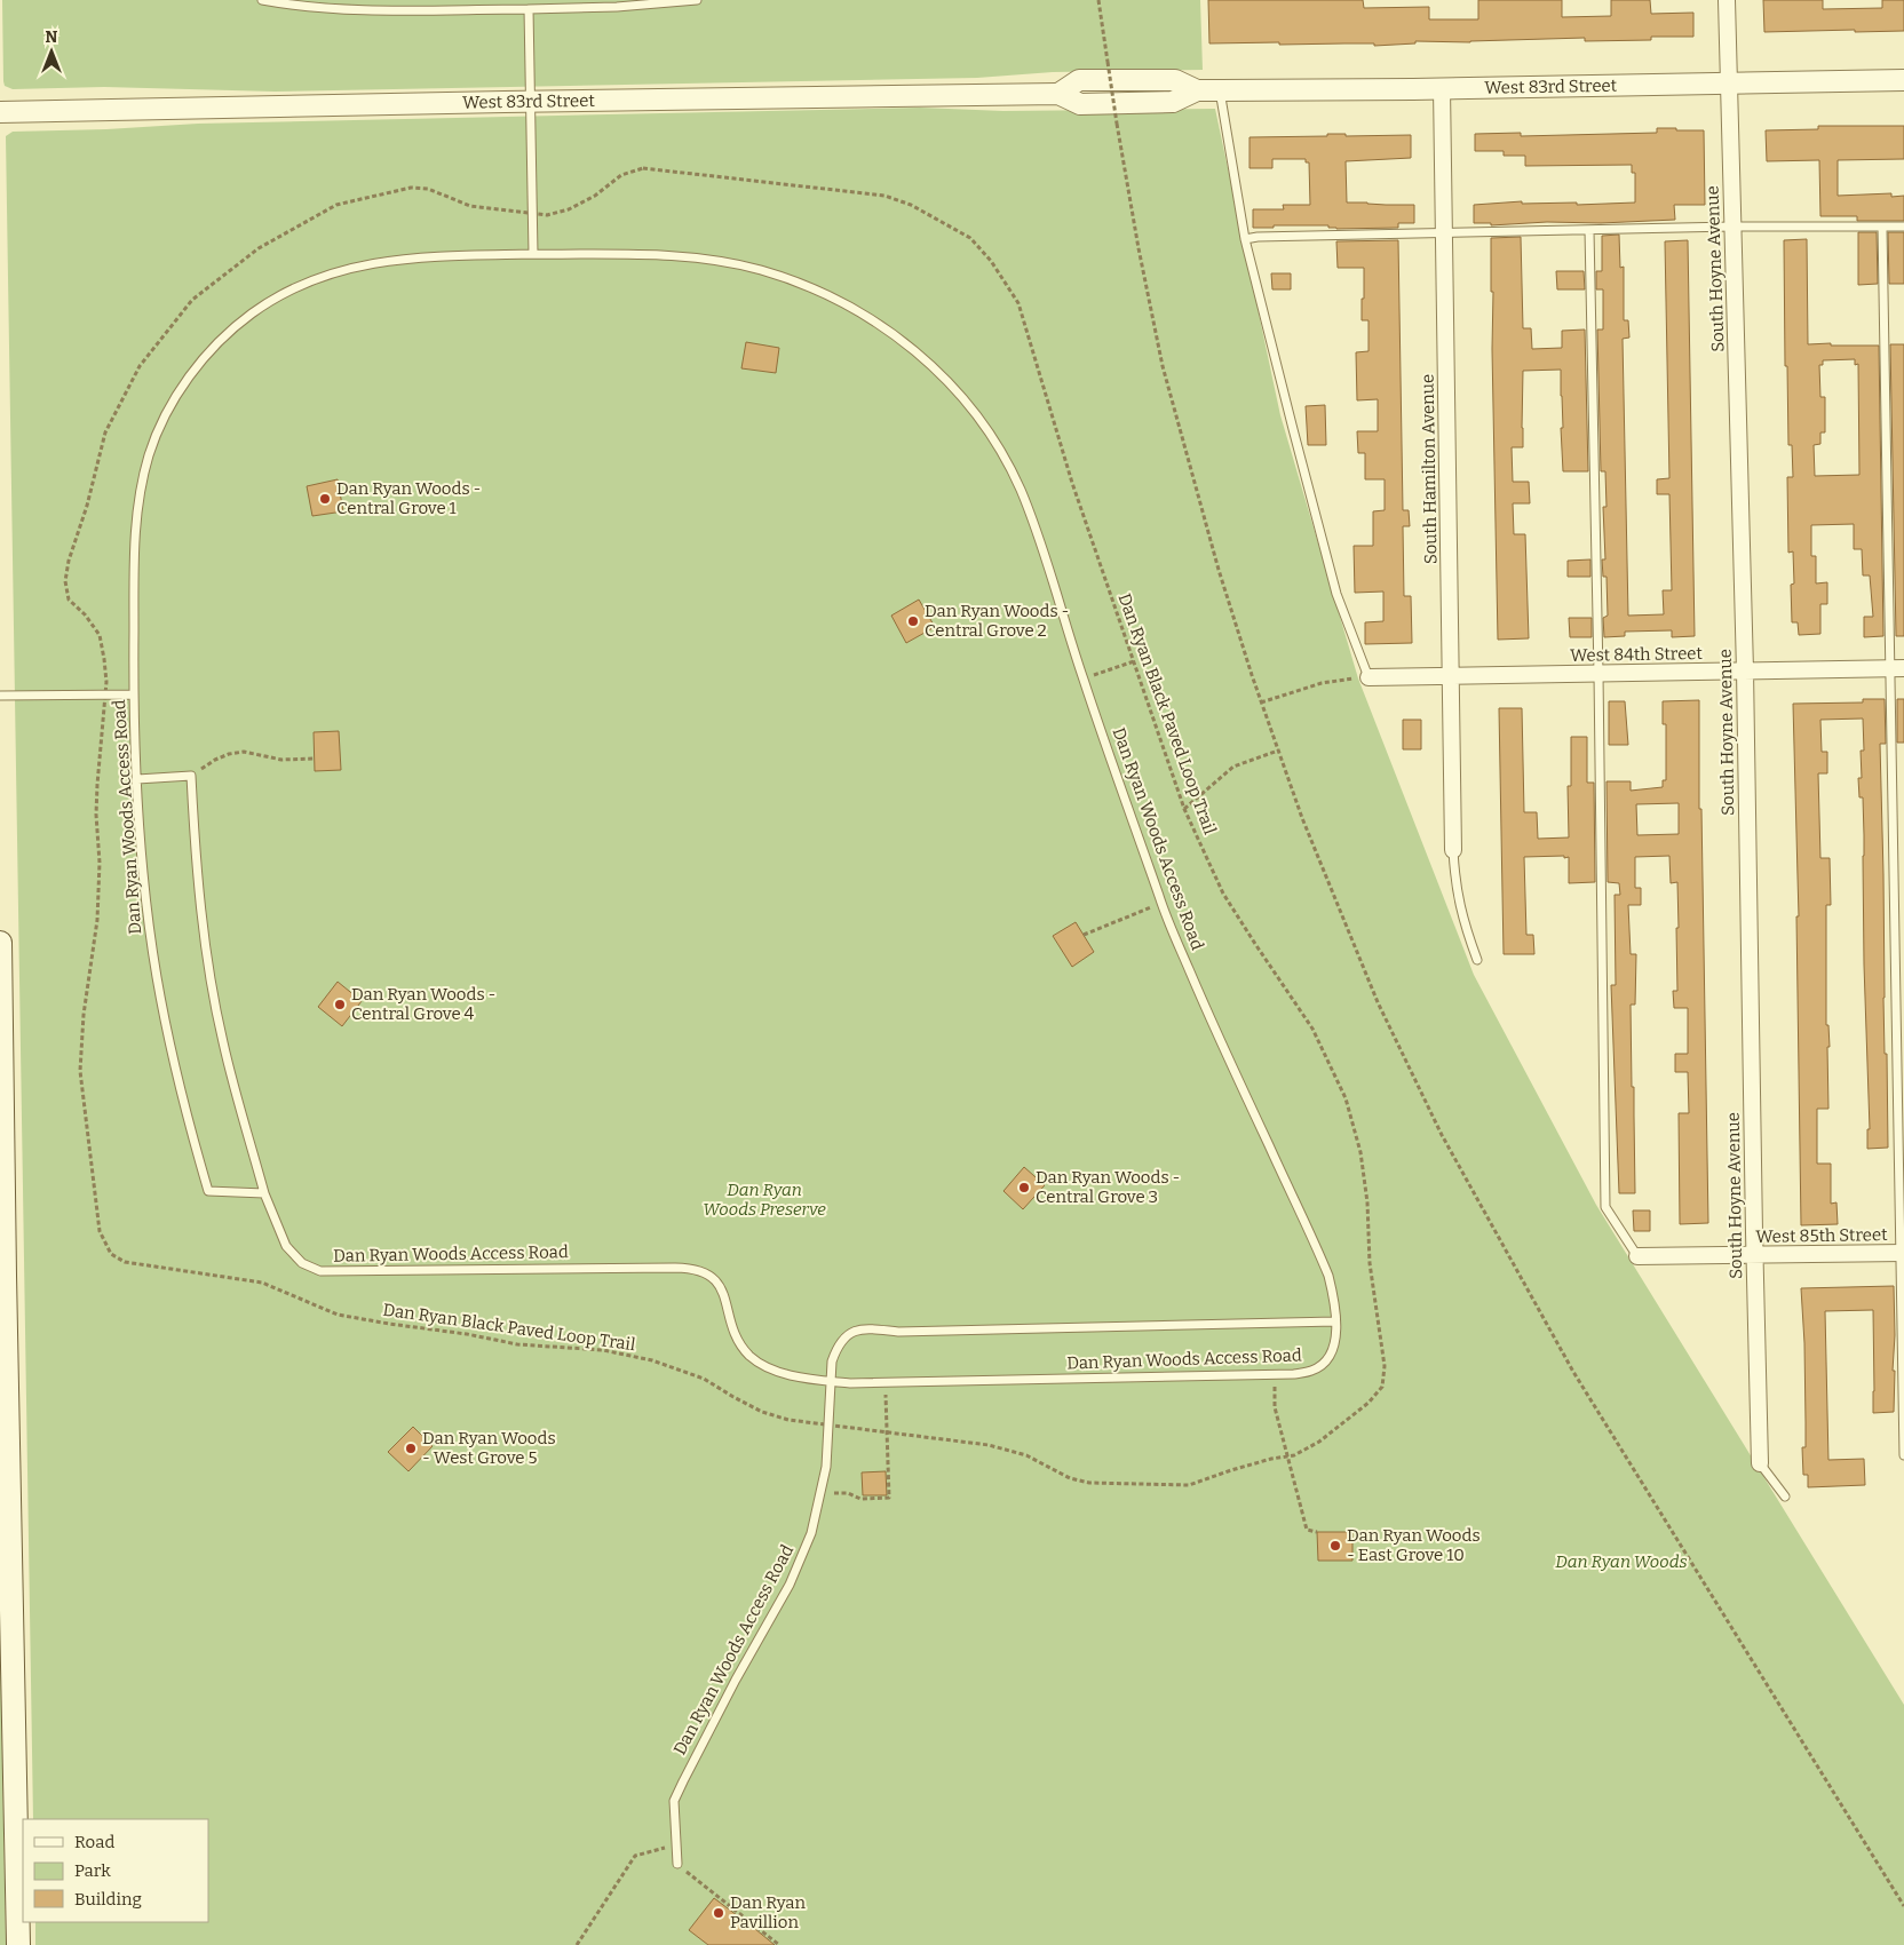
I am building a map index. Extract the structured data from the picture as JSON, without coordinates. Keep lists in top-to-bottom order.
{
  "streets": {
    "street": [
      "West 83rd Street",
      "South Hoyne Avenue",
      "South Hamilton Avenue",
      "West 84th Street",
      "West 85th Street"
    ],
    "lane": ["Dan Ryan Woods Access Road"],
    "path": ["Dan Ryan Black Paved Loop Trail"]
  },
  "crossings": [
    ["West 83rd Street", "South Hoyne Avenue"],
    ["West 83rd Street", "South Hamilton Avenue"],
    ["South Hoyne Avenue", "West 84th Street"],
    ["South Hoyne Avenue", "West 85th Street"],
    ["South Hamilton Avenue", "West 84th Street"],
    ["Dan Ryan Black Paved Loop Trail", "Dan Ryan Woods Access Road"]
  ],
  "parks": ["Dan Ryan Woods Preserve", "Dan Ryan Woods"],
  "places": [
    "Dan Ryan Woods - Central Grove 1",
    "Dan Ryan Woods - Central Grove 2",
    "Dan Ryan Woods - Central Grove 4",
    "Dan Ryan Woods - Central Grove 3",
    "Dan Ryan Woods - West Grove 5",
    "Dan Ryan Woods - East Grove 10",
    "Dan Ryan Pavillion"
  ],
  "legend": ["Road", "Park", "Building"],
  "north": "top"
}
